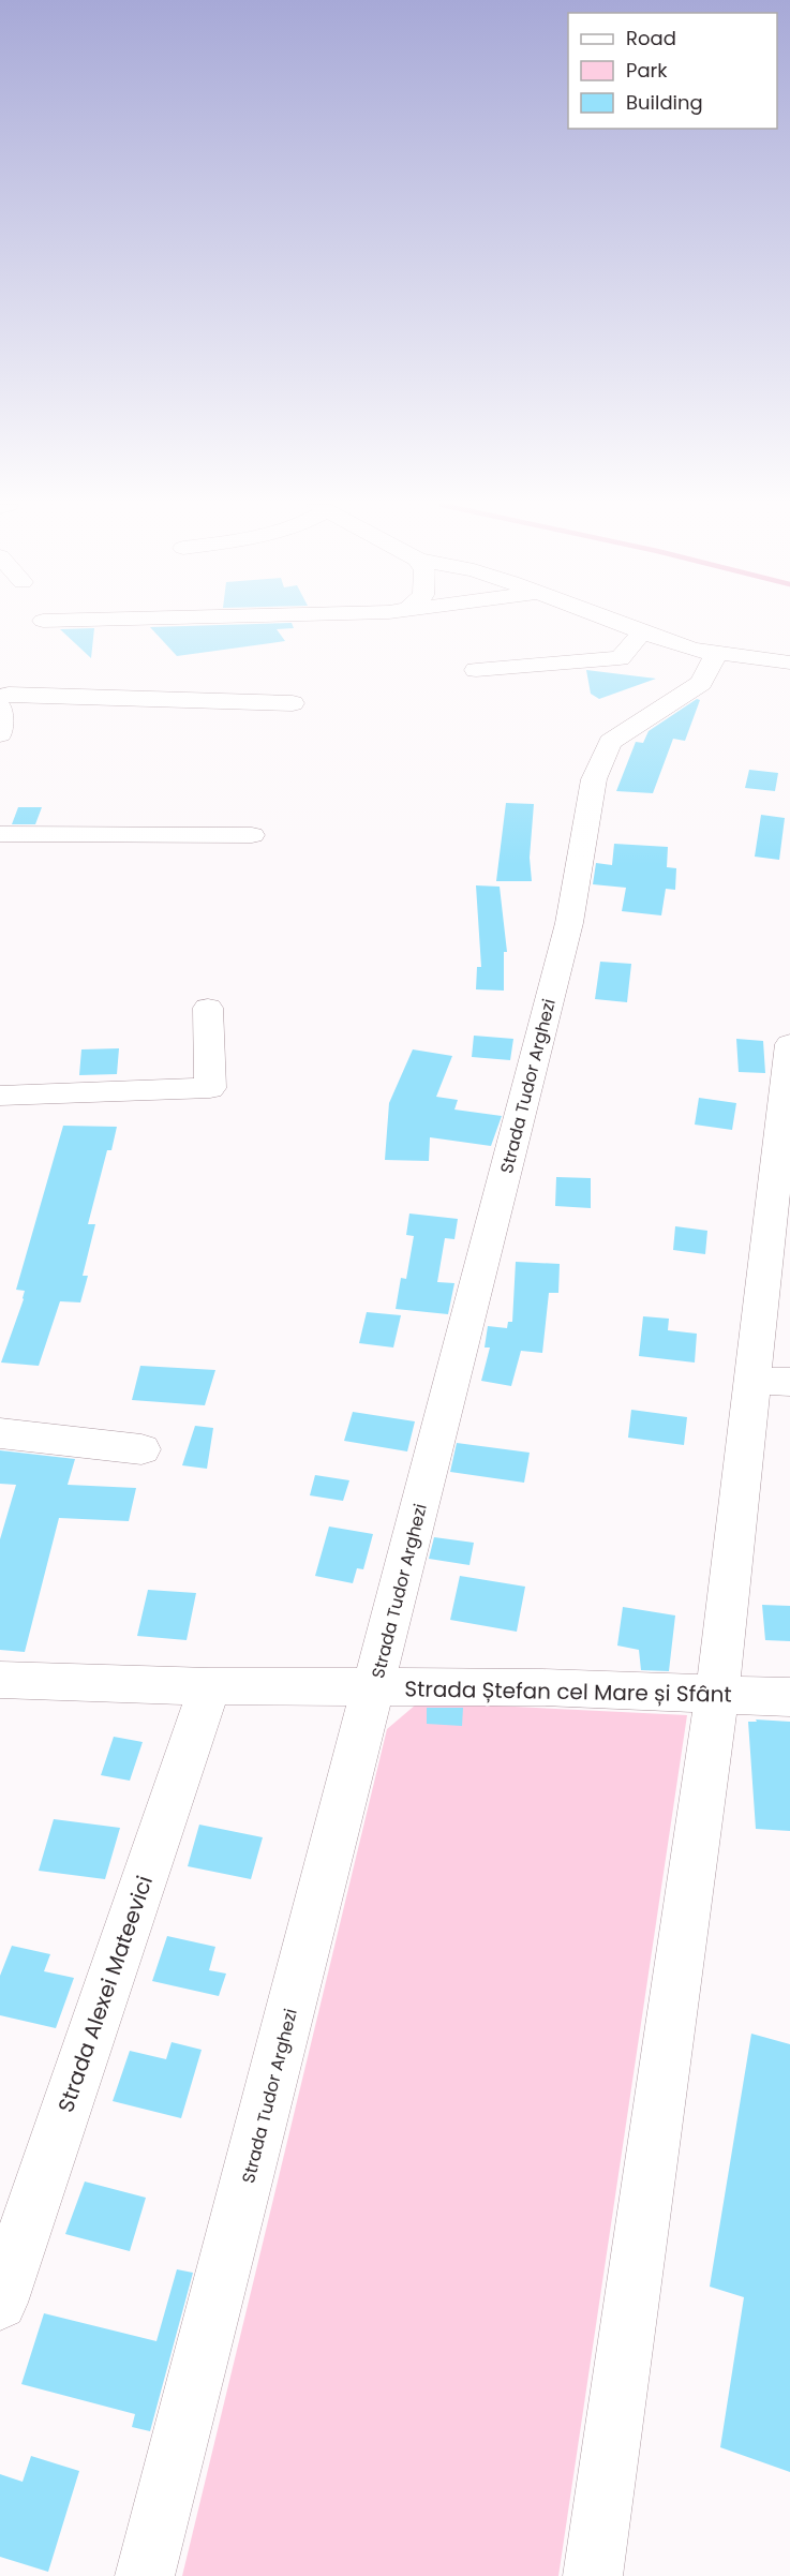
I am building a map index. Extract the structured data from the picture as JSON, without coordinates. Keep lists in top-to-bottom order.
{
  "streets": {
    "street": ["Strada Tudor Arghezi", "Strada Ștefan cel Mare și Sfânt", "Strada Alexei Mateevici"]
  },
  "crossings": [
    ["Strada Tudor Arghezi", "Strada Ștefan cel Mare și Sfânt"],
    ["Strada Ștefan cel Mare și Sfânt", "Strada Alexei Mateevici"]
  ],
  "legend": ["Road", "Park", "Building"]
}
